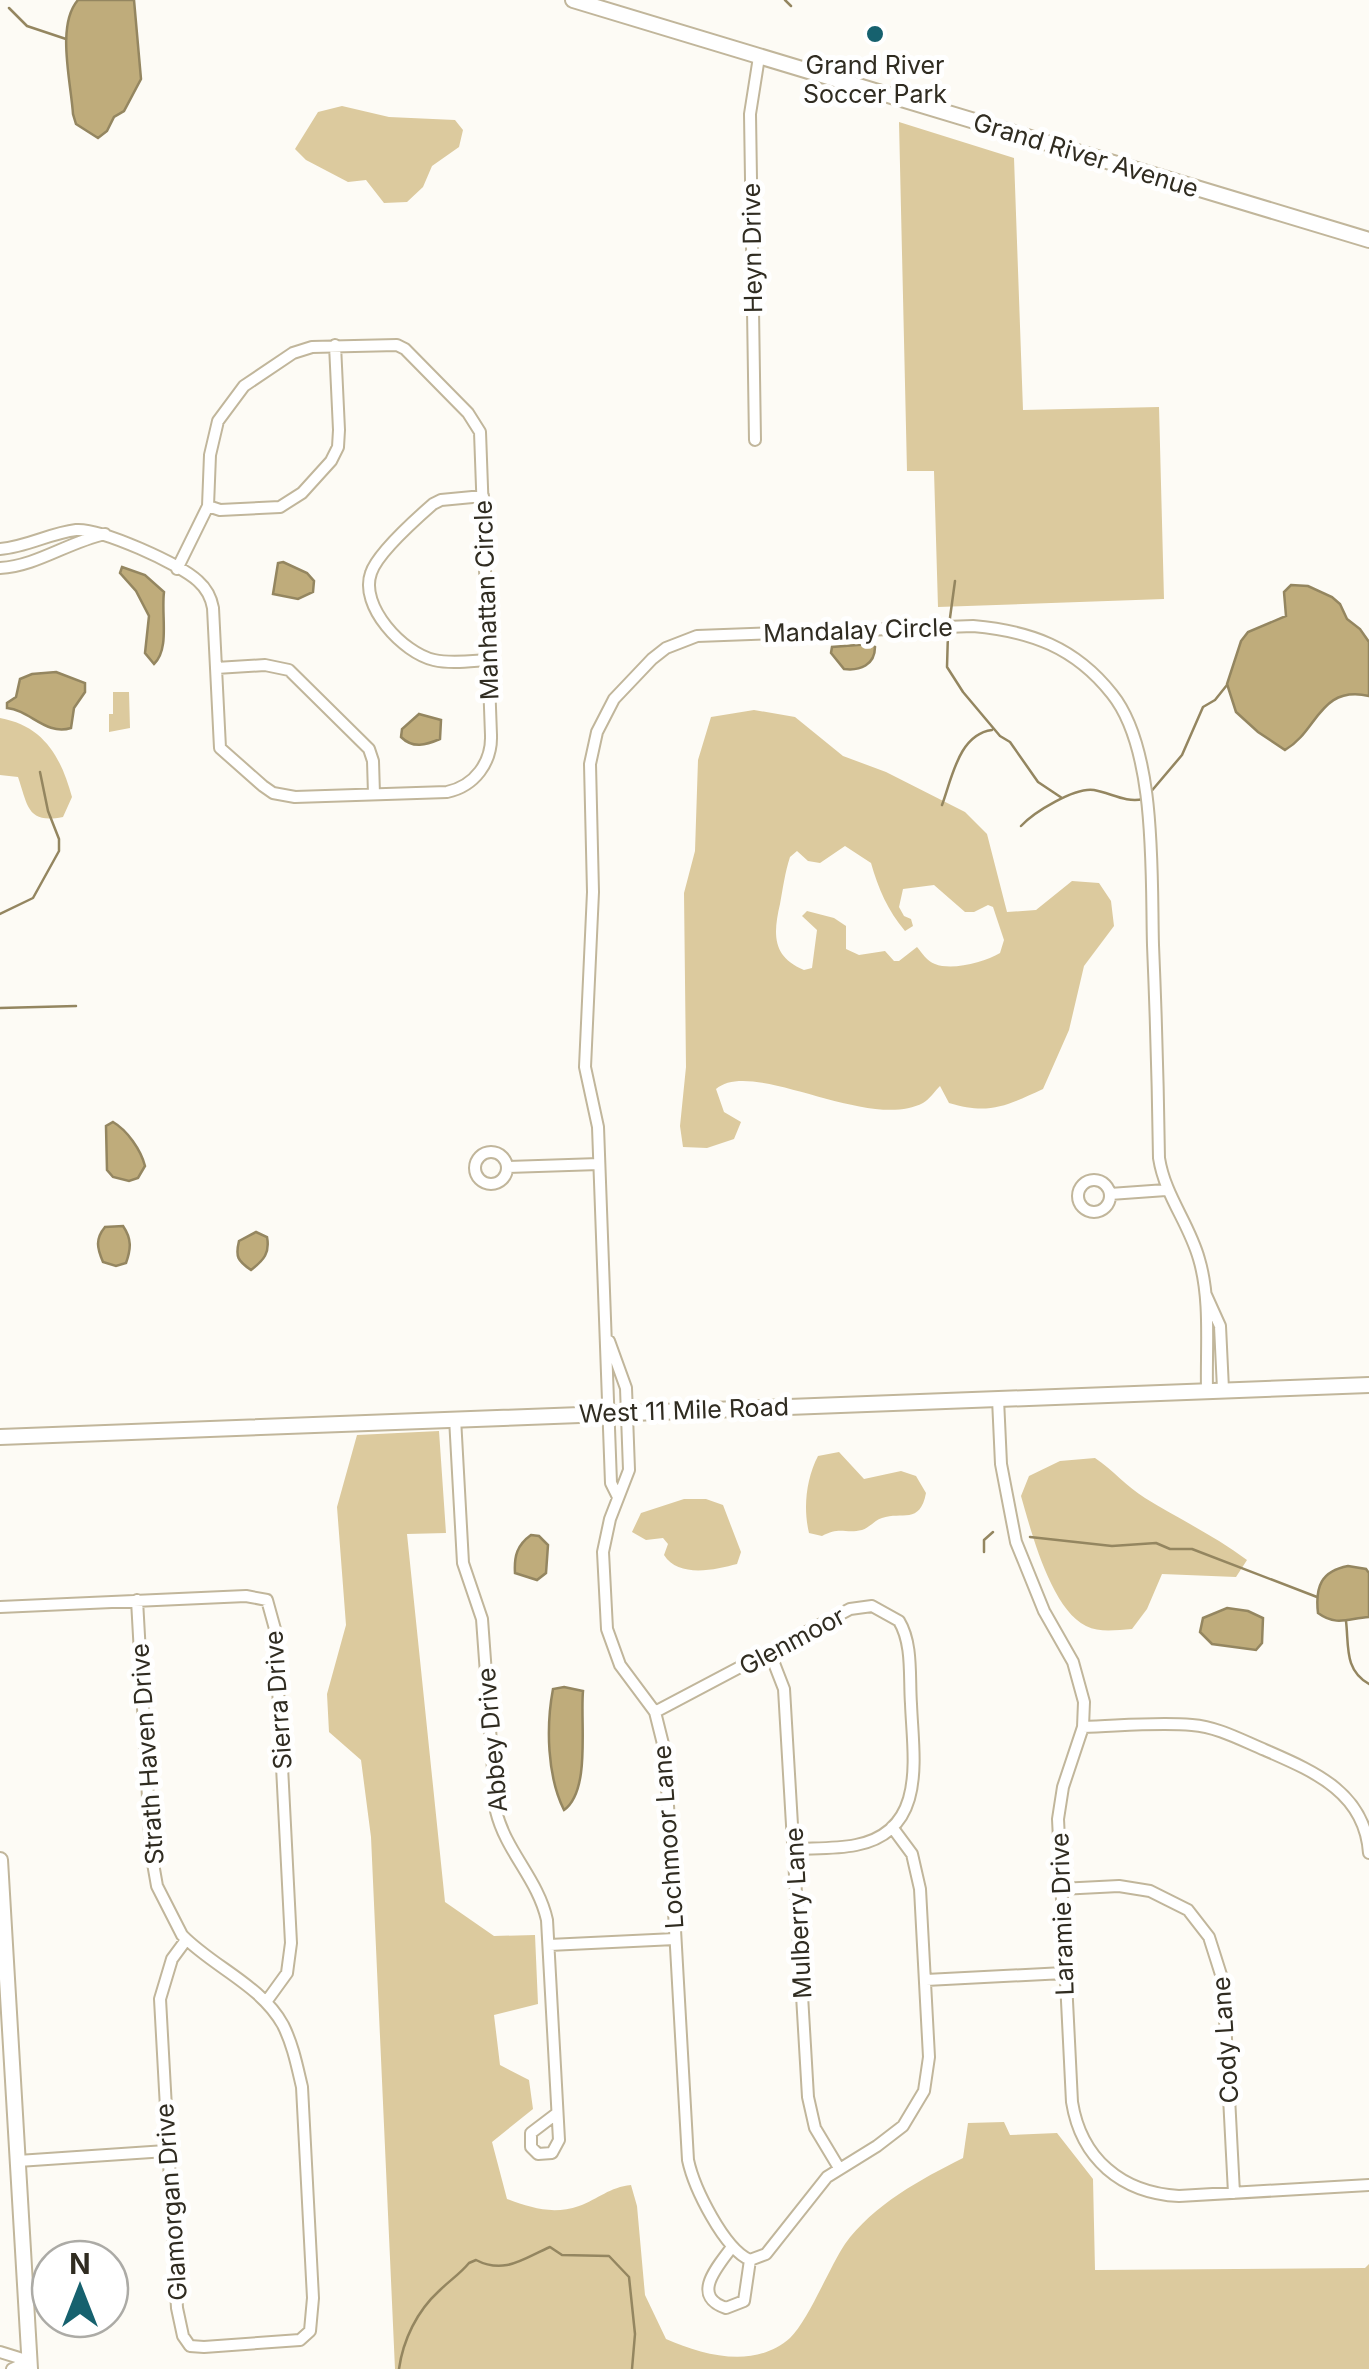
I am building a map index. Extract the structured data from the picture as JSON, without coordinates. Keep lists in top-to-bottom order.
{
  "streets": {
    "street": [
      "Grand River Avenue",
      "Heyn Drive",
      "Manhattan Circle",
      "Mandalay Circle",
      "West 11 Mile Road",
      "Glenmoor",
      "Sierra Drive",
      "Abbey Drive",
      "Strath Haven Drive",
      "Lochmoor Lane",
      "Mulberry Lane",
      "Laramie Drive",
      "Cody Lane",
      "Glamorgan Drive"
    ]
  },
  "crossings": [
    ["Grand River Avenue", "Heyn Drive"],
    ["Mandalay Circle", "West 11 Mile Road"],
    ["Mandalay Circle", "Lochmoor Lane"],
    ["West 11 Mile Road", "Abbey Drive"],
    ["West 11 Mile Road", "Lochmoor Lane"],
    ["West 11 Mile Road", "Laramie Drive"],
    ["Glenmoor", "Lochmoor Lane"],
    ["Glenmoor", "Mulberry Lane"],
    ["Sierra Drive", "Strath Haven Drive"],
    ["Strath Haven Drive", "Glamorgan Drive"],
    ["Laramie Drive", "Cody Lane"]
  ],
  "places": ["Grand River Soccer Park"],
  "north": "top"
}
